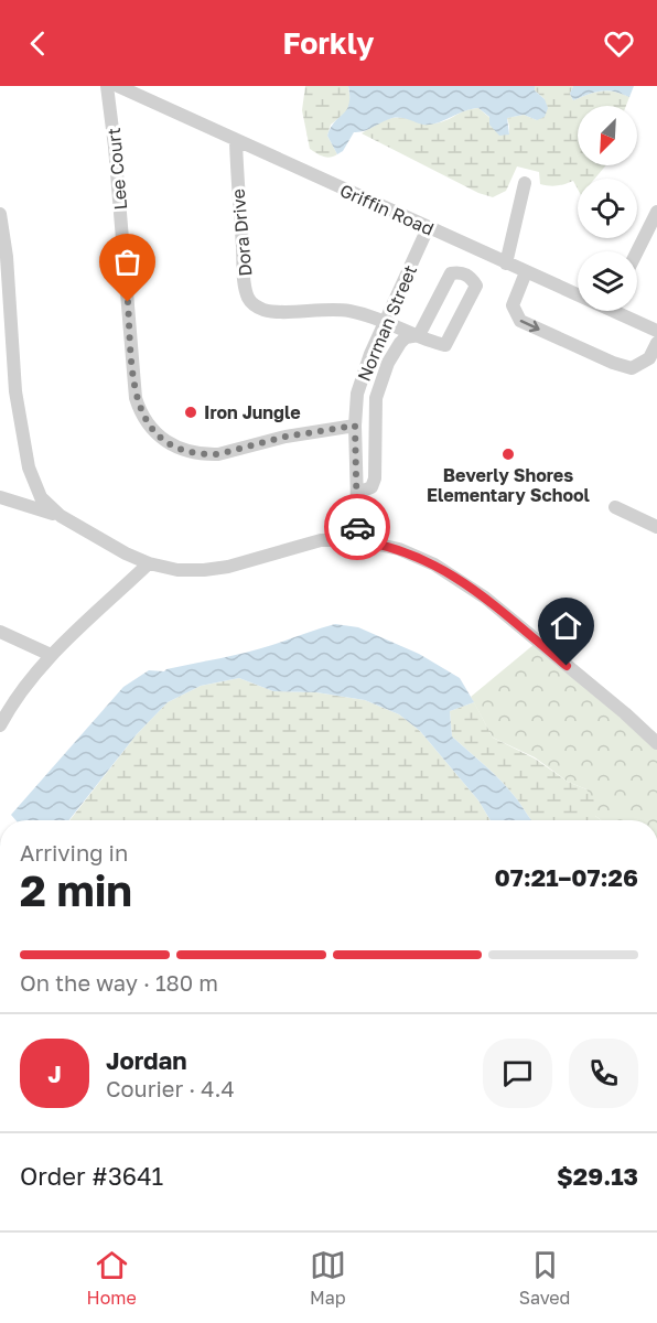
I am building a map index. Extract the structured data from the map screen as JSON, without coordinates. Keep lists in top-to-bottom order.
{
  "streets": {
    "street": [
      "Lee Court",
      "Griffin Road",
      "Dora Drive",
      "Norman Street"
    ]
  },
  "crossings": [
    ["Lee Court", "Norman Street"],
    ["Griffin Road", "Dora Drive"],
    ["Griffin Road", "Norman Street"],
    ["Dora Drive", "Norman Street"]
  ],
  "places": ["Iron Jungle", "Beverly Shores Elementary School"],
  "north": "bottom left",
  "page": {
    "header": "Forkly",
    "heading": ["2 min", "Arriving in", "07:21–07:26"],
    "panel": [
      "Jordan",
      "Courier · 4.4",
      "Order #3641",
      "$29.13"
    ],
    "bar": "On the way · 180 m",
    "round": "J",
    "tabs": ["Home", "Map", "Saved"]
  }
}
